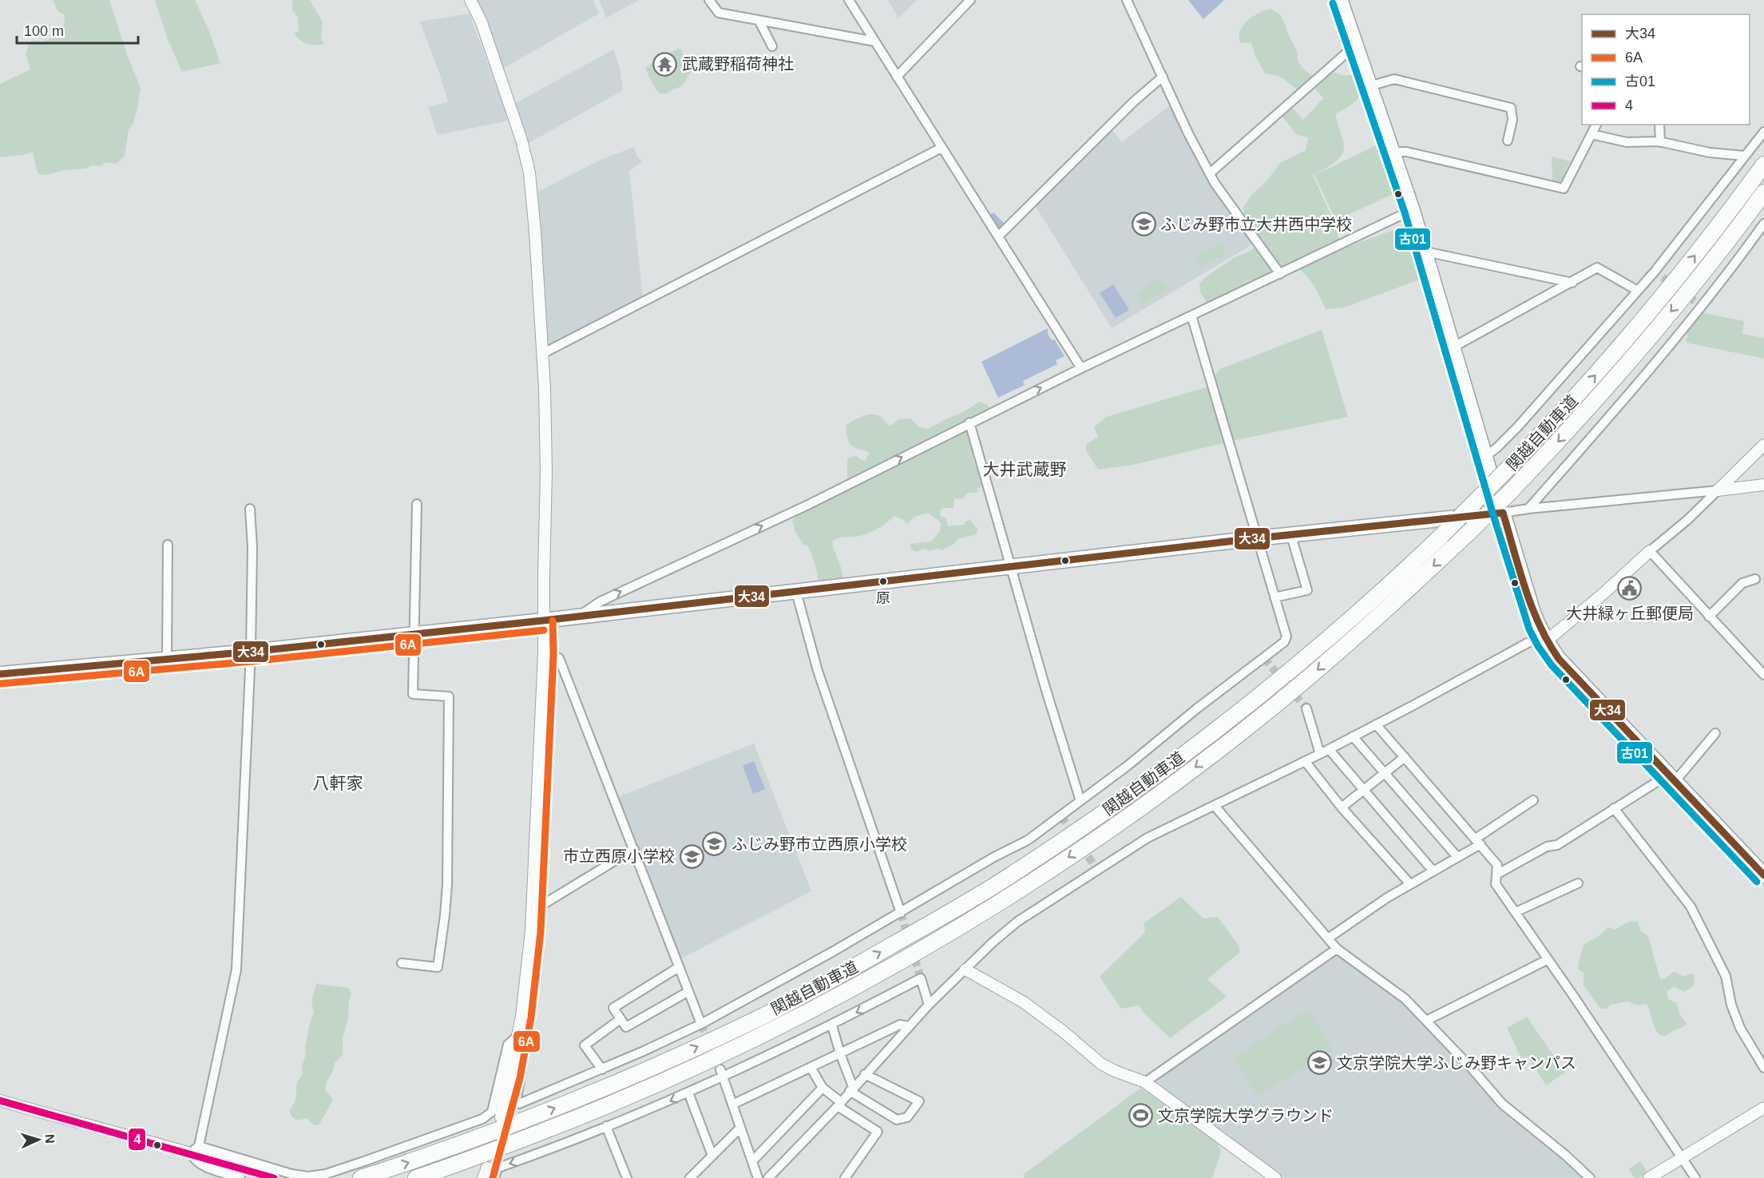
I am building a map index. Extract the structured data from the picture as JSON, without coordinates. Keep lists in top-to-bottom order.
{
  "streets": {
    "highway": ["関越自動車道"]
  },
  "districts": ["大井武蔵野", "八軒家"],
  "places": {
    "temple": ["武蔵野稲荷神社"],
    "school or university": [
      "ふじみ野市立大井西中学校",
      "ふじみ野市立西原小学校",
      "市立西原小学校",
      "文京学院大学ふじみ野キャンパス"
    ],
    "other": ["原"],
    "public building": ["大井緑ヶ丘郵便局"],
    "sports": ["文京学院大学グラウンド"]
  },
  "lines": [
    "transit line 古01",
    "transit line 大34",
    "transit line 6A",
    "transit line 4"
  ],
  "legend": [
    "大34",
    "6A",
    "古01",
    "4"
  ],
  "scale_bar": "100 m",
  "north": "right"
}
